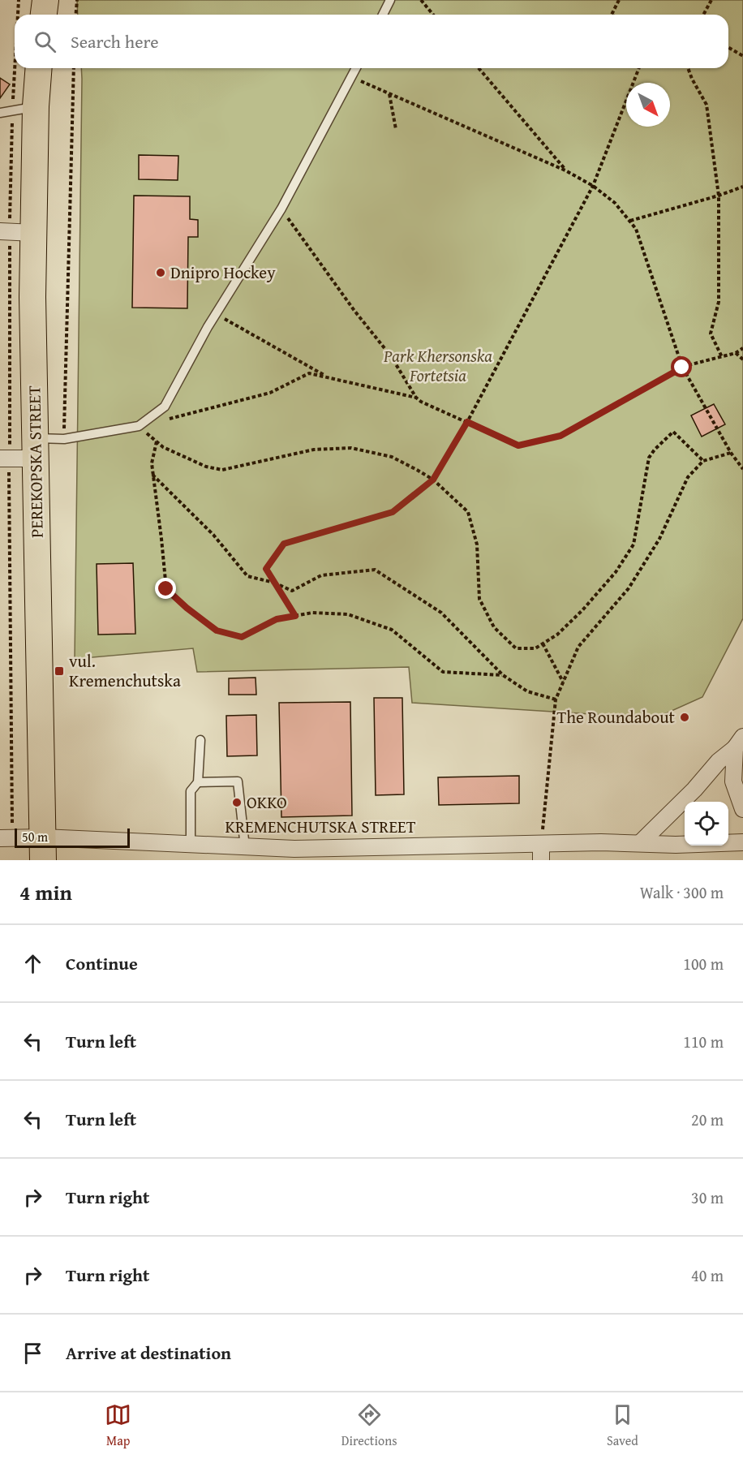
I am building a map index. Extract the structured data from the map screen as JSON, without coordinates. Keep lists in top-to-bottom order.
{
  "streets": {
    "main road": ["PEREKOPSKA STREET"],
    "street": ["KREMENCHUTSKA STREET"]
  },
  "crossings": [
    ["PEREKOPSKA STREET", "KREMENCHUTSKA STREET"]
  ],
  "parks": ["Park Khersonska Fortetsia"],
  "places": {
    "other": ["Dnipro Hockey", "The Roundabout", "OKKO"],
    "transit": ["vul. Kremenchutska"]
  },
  "scale_bar": "50 m",
  "north": "bottom right",
  "page": {
    "search": "Search here",
    "scale": "50 m",
    "heading": ["4 min", "Walk · 300 m"],
    "list": [
      ["Continue", "100 m"],
      ["Turn left", "110 m"],
      ["Turn left", "20 m"],
      ["Turn right", "30 m"],
      ["Turn right", "40 m"],
      "Arrive at destination"
    ],
    "nav": ["Map", "Directions", "Saved"]
  }
}
